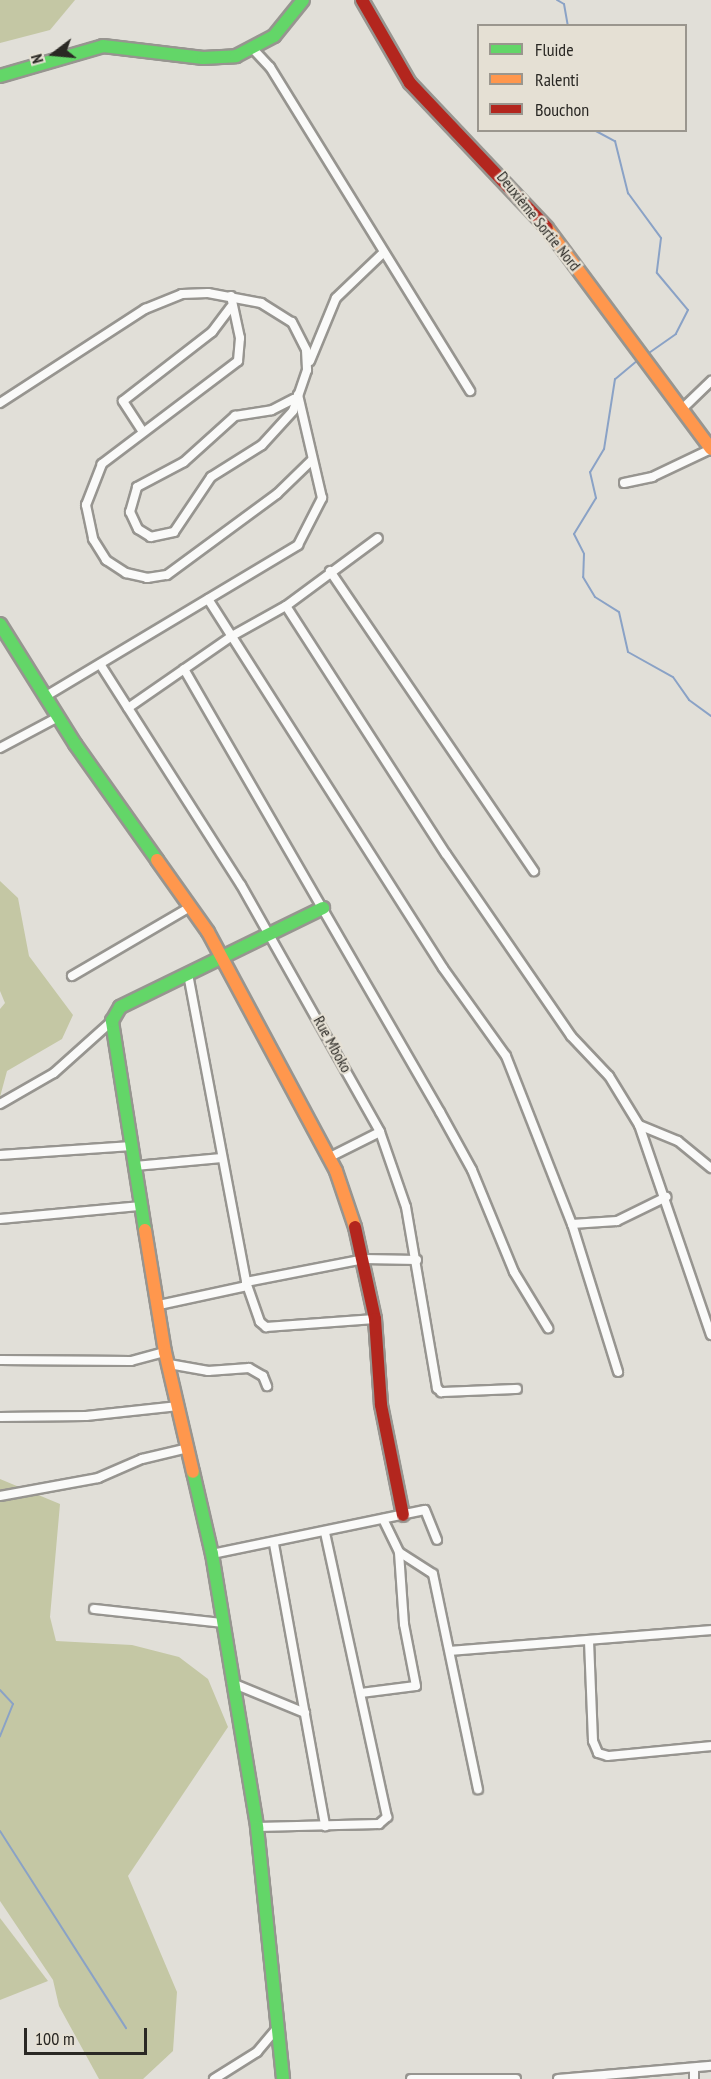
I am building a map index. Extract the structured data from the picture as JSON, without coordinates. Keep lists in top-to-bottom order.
{
  "streets": {
    "street": ["Deuxième Sortie Nord", "Rue Mboko"]
  },
  "legend": ["Fluide", "Ralenti", "Bouchon"],
  "scale_bar": "100 m",
  "north": "left"
}
